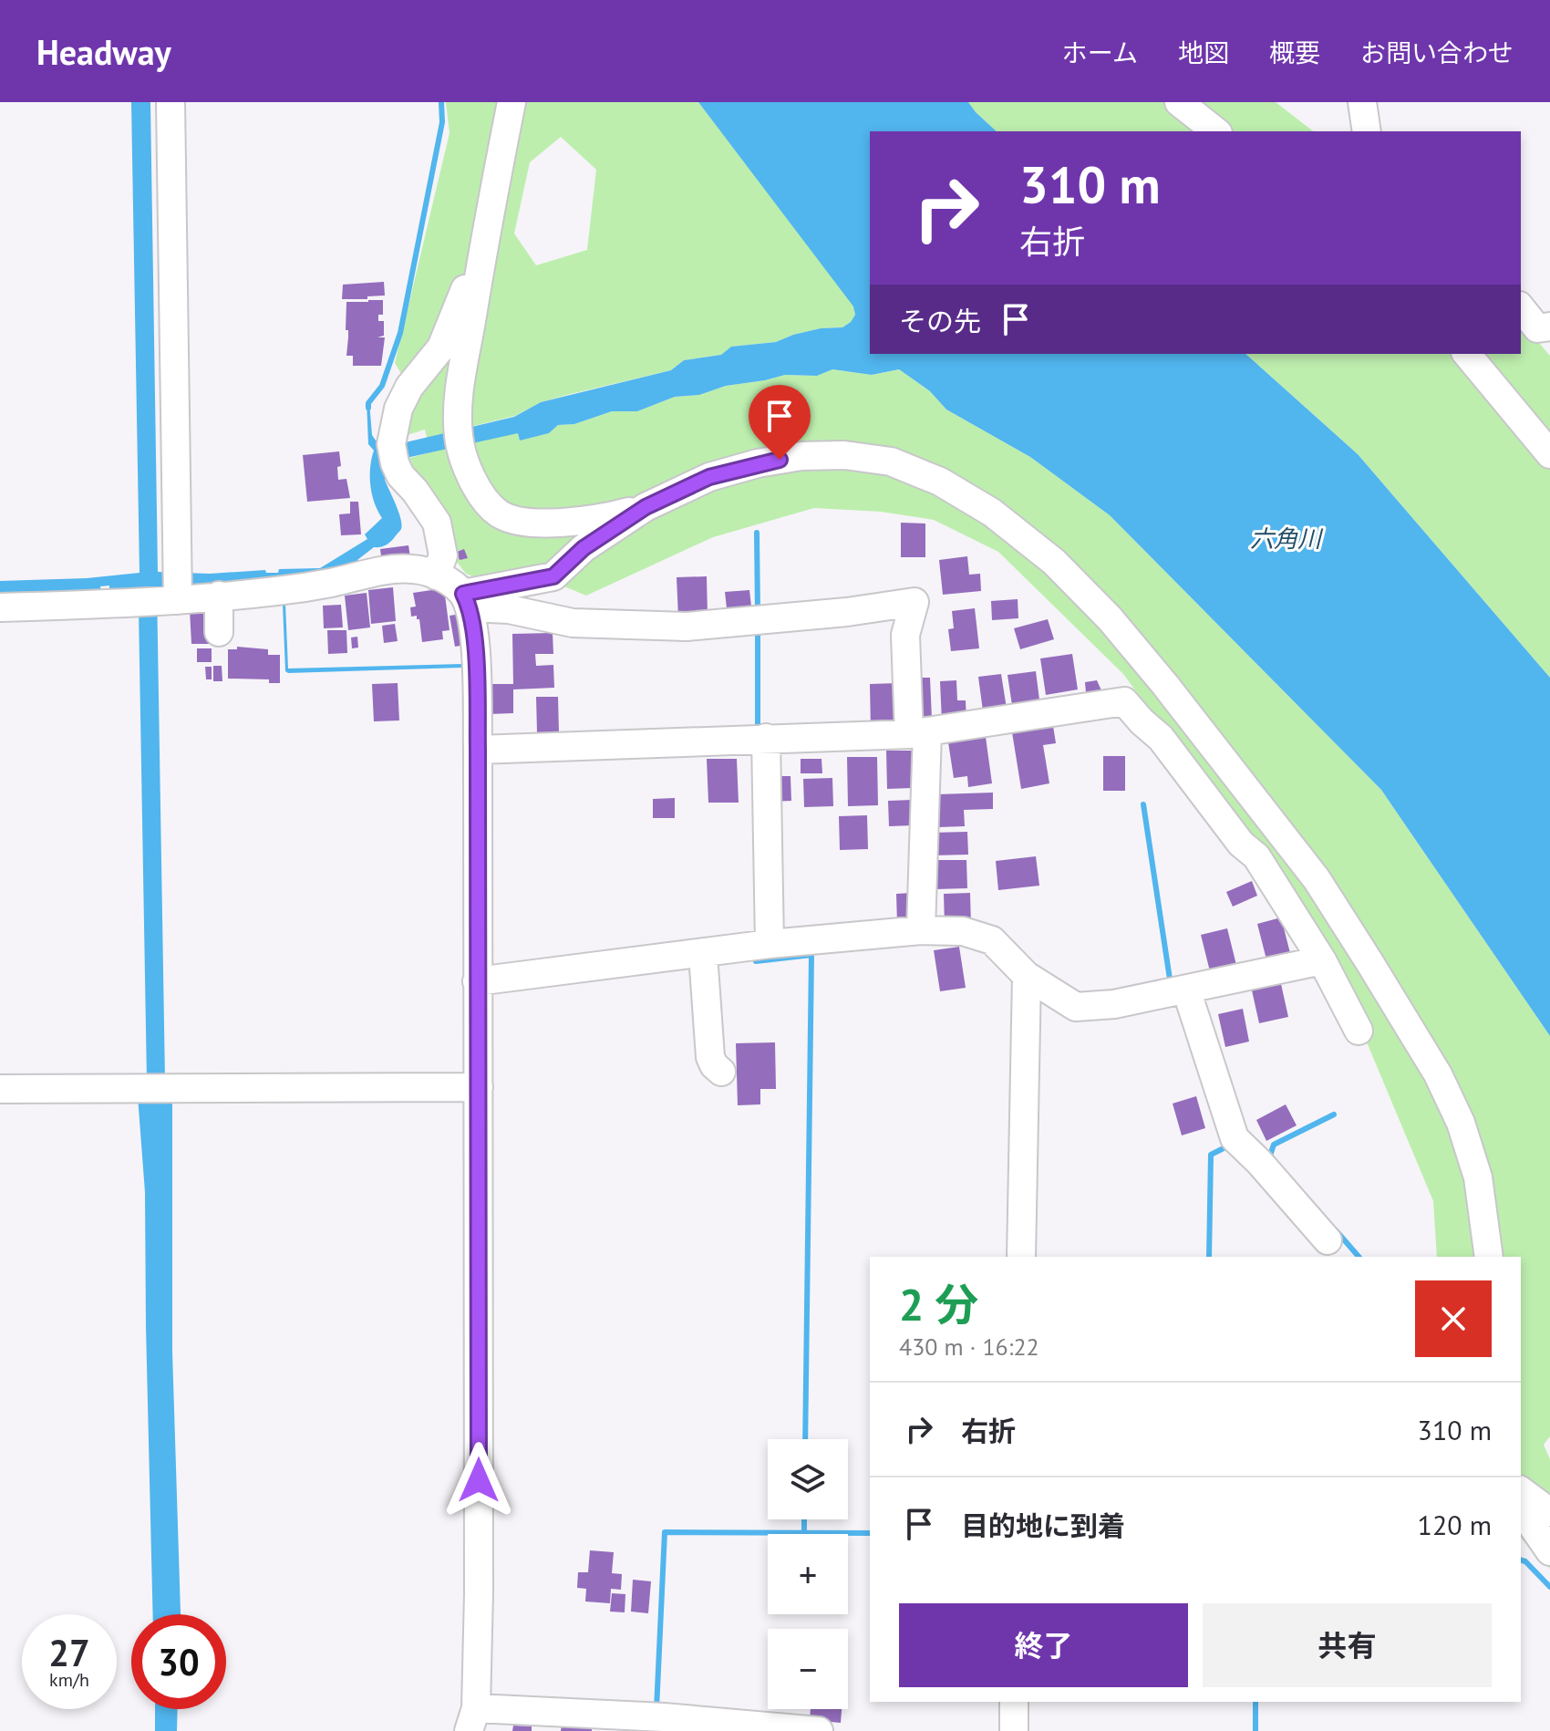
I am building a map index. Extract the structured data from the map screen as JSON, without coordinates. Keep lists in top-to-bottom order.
{
  "water": ["六角川"],
  "page": {
    "header": "Headway",
    "nav": [
      "ホーム",
      "地図",
      "概要",
      "お問い合わせ"
    ],
    "turn": ["310 m", "右折"],
    "then": "その先",
    "heading": ["2 分", "430 m · 16:22"],
    "list": [
      {
        "name": "右折",
        "value": "310 m"
      },
      {
        "name": "目的地に到着",
        "value": "120 m"
      }
    ],
    "map_buttons": ["+", "−"],
    "buttons": ["終了", "共有"],
    "speed": "27 km/h",
    "limit": "30"
  }
}
